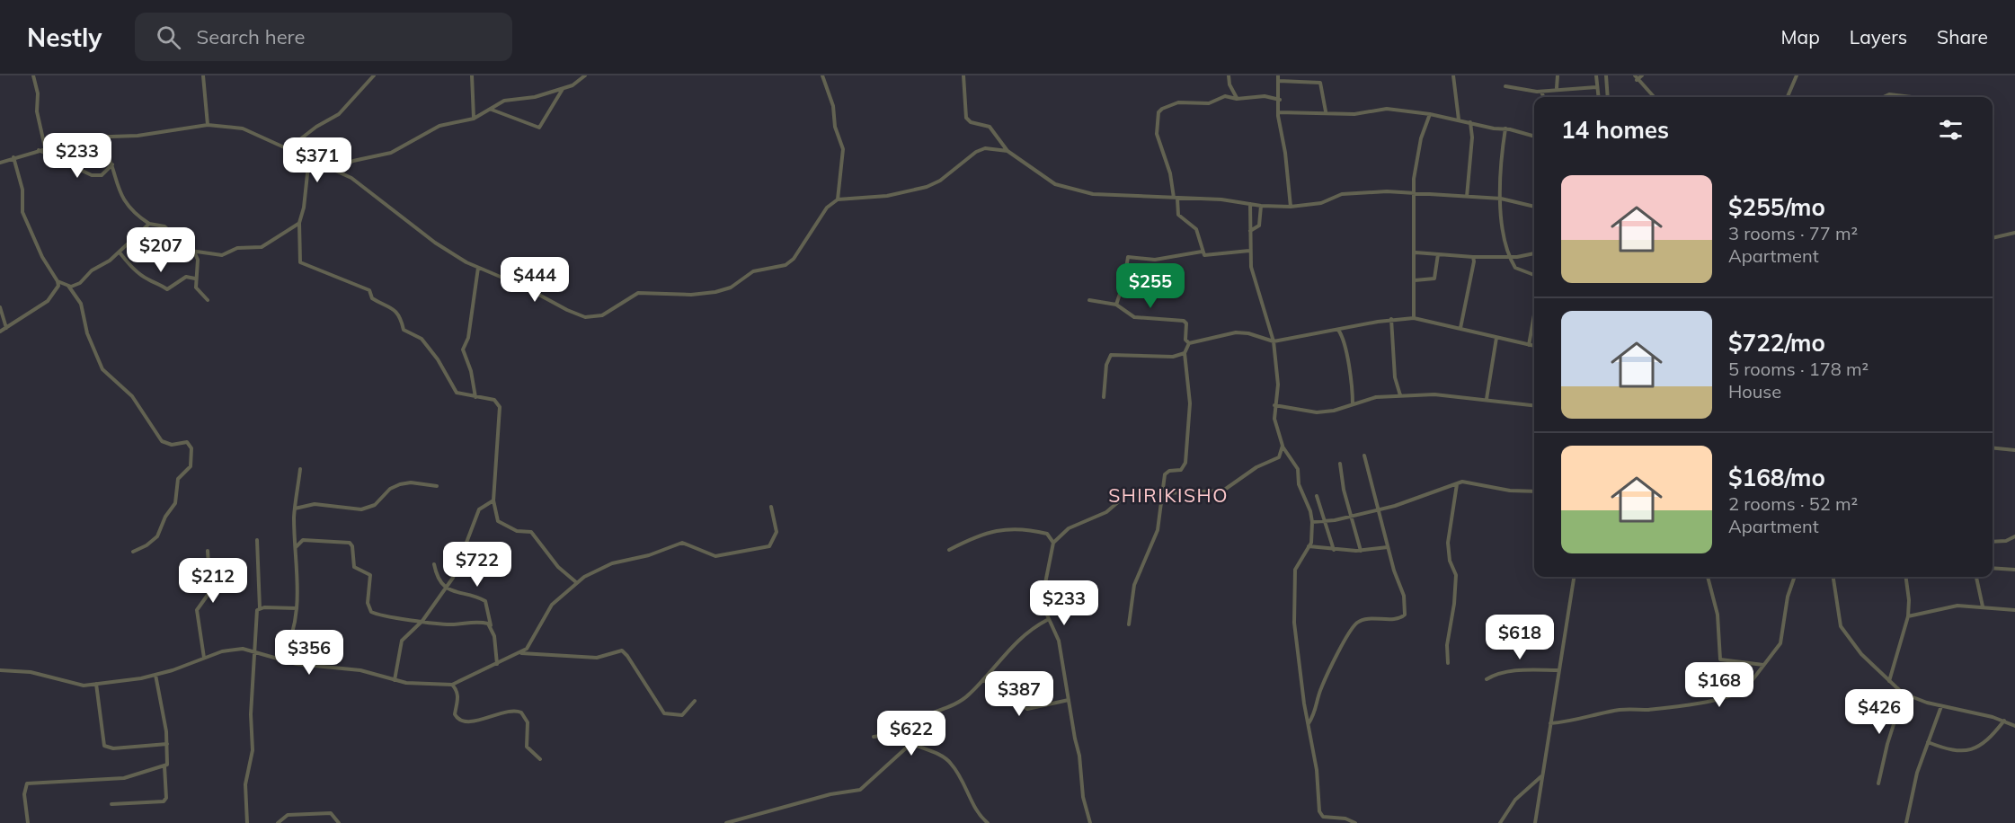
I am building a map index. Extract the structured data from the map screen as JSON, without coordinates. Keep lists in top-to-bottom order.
{
  "districts": ["SHIRIKISHO"],
  "page": {
    "header": "Nestly",
    "search": "Search here",
    "nav": ["Map", "Layers", "Share"],
    "heading": "14 homes",
    "price": [
      "$233",
      "$371",
      "$207",
      "$444",
      "$255",
      "$722",
      "$212",
      "$233",
      "$618",
      "$356",
      "$168",
      "$387",
      "$426",
      "$622"
    ],
    "list": [
      {
        "name": "$255/mo",
        "note": "3 rooms · 77 m² · Apartment"
      },
      {
        "name": "$722/mo",
        "note": "5 rooms · 178 m² · House"
      },
      {
        "name": "$168/mo",
        "note": "2 rooms · 52 m² · Apartment"
      }
    ]
  }
}
